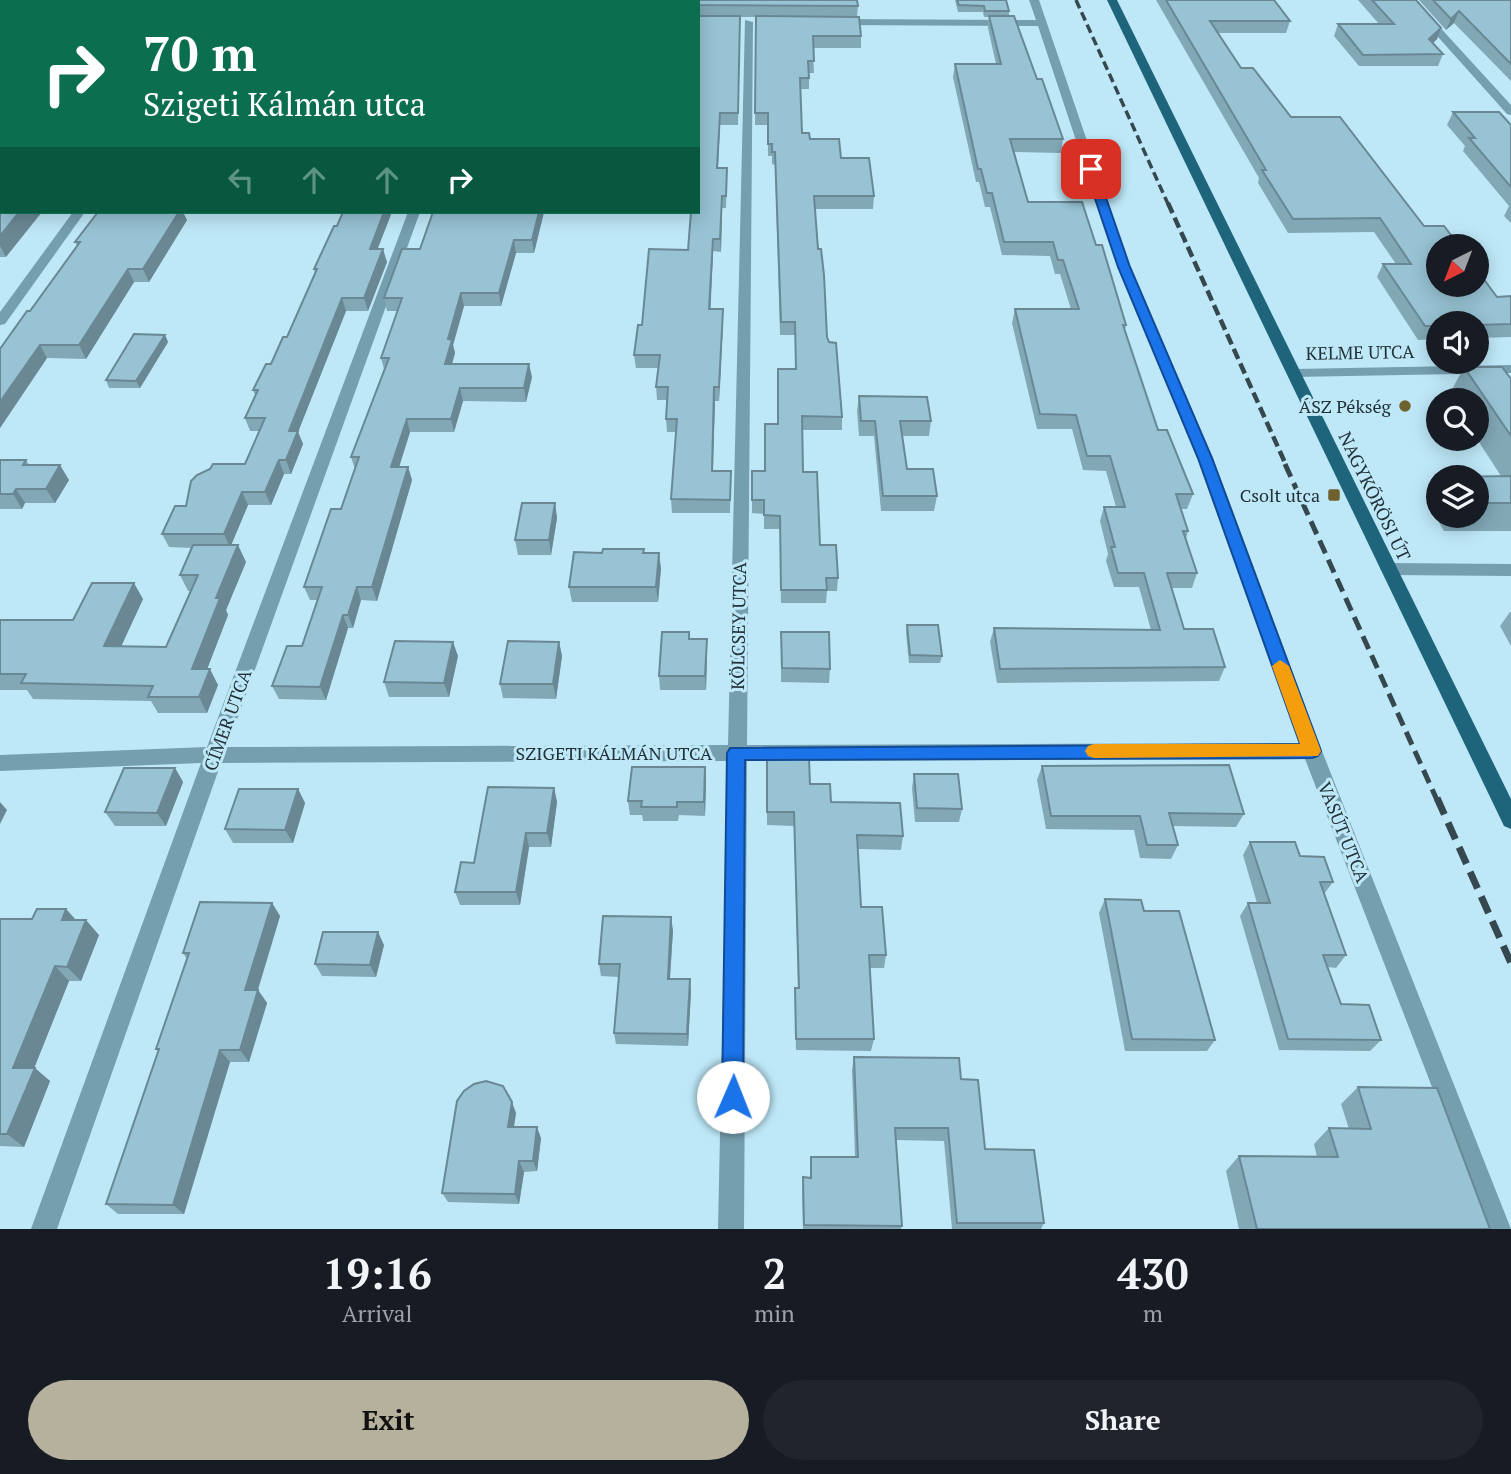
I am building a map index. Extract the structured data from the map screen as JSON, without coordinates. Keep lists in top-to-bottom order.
{
  "streets": {
    "main road": ["NAGYKŐRÖSI ÚT"],
    "street": [
      "KELME UTCA",
      "KÖLCSEY UTCA",
      "CÍMER UTCA",
      "SZIGETI KÁLMÁN UTCA",
      "VASÚT UTCA"
    ]
  },
  "crossings": [
    ["KELME UTCA", "NAGYKŐRÖSI ÚT"],
    ["KÖLCSEY UTCA", "SZIGETI KÁLMÁN UTCA"],
    ["CÍMER UTCA", "SZIGETI KÁLMÁN UTCA"],
    ["SZIGETI KÁLMÁN UTCA", "VASÚT UTCA"]
  ],
  "places": {
    "other": ["ÁSZ Pékség"],
    "transit": ["Csolt utca"]
  },
  "north": "bottom left",
  "page": {
    "turn": ["70 m", "Szigeti Kálmán utca"],
    "eta": [
      "19:16",
      "Arrival",
      "2",
      "min",
      "430",
      "m"
    ],
    "buttons": ["Exit", "Share"]
  }
}
